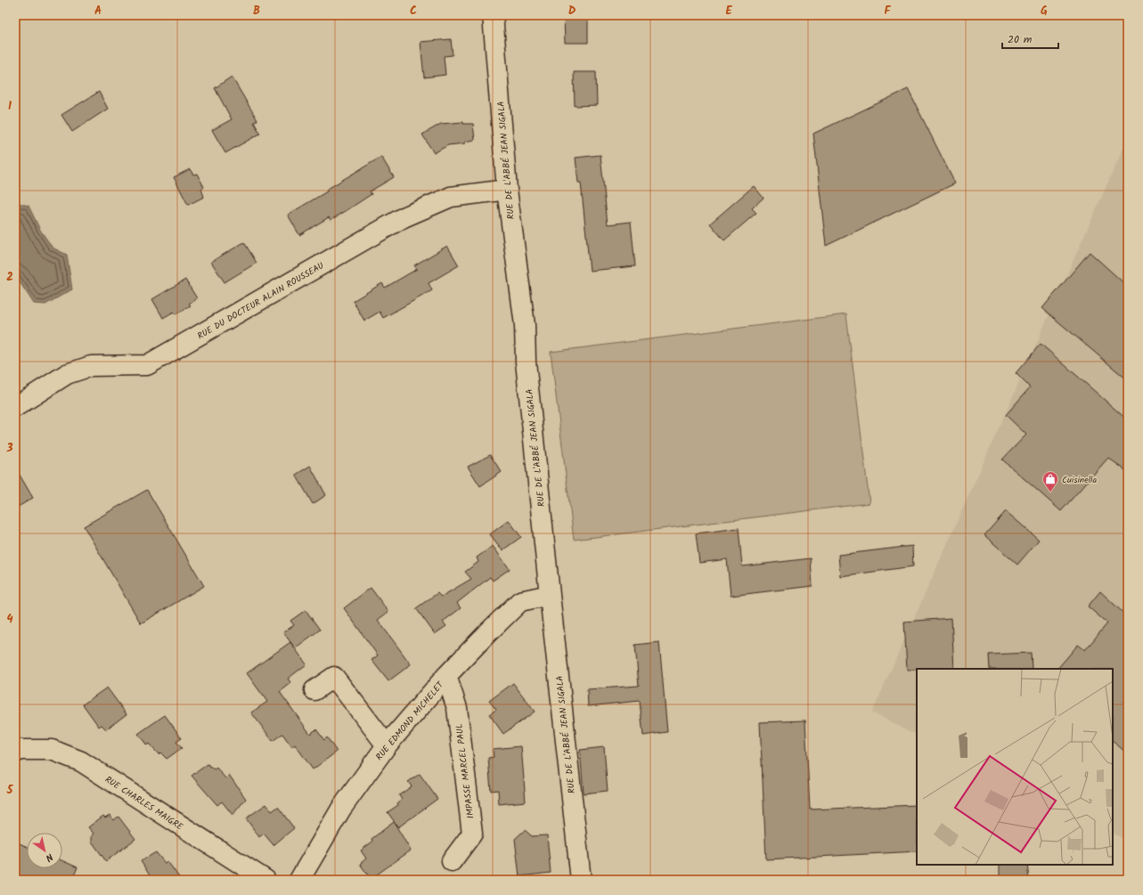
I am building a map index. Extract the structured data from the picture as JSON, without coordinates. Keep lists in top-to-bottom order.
{
  "streets": {
    "street": [
      "RUE DE L'ABBÉ JEAN SIGALA",
      "RUE DU DOCTEUR ALAIN ROUSSEAU",
      "RUE EDMOND MICHELET",
      "IMPASSE MARCEL PAUL",
      "RUE CHARLES MAIGRE"
    ]
  },
  "crossings": [
    ["RUE DE L'ABBÉ JEAN SIGALA", "RUE DU DOCTEUR ALAIN ROUSSEAU"],
    ["RUE DE L'ABBÉ JEAN SIGALA", "RUE EDMOND MICHELET"],
    ["RUE EDMOND MICHELET", "IMPASSE MARCEL PAUL"]
  ],
  "places": {
    "shop": ["Cuisinella"]
  },
  "scale_bar": "20 m",
  "north": "bottom right",
  "grid": {
    "columns": [
      "A",
      "B",
      "C",
      "D",
      "E",
      "F",
      "G"
    ],
    "rows": [
      "1",
      "2",
      "3",
      "4",
      "5"
    ]
  }
}
